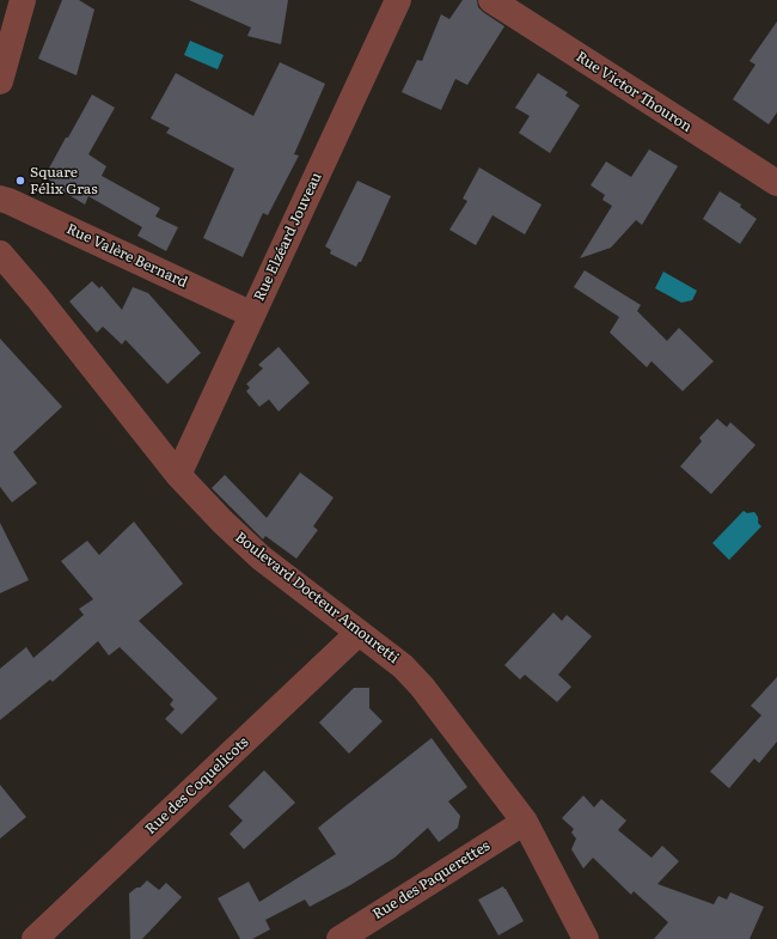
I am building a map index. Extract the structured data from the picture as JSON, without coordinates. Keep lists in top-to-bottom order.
{
  "streets": {
    "street": [
      "Rue Victor Thouron",
      "Rue Elzéard Jouveau",
      "Rue Valère Bernard",
      "Boulevard Docteur Amouretti",
      "Rue des Coquelicots",
      "Rue des Paquerettes"
    ]
  },
  "crossings": [
    ["Rue Elzéard Jouveau", "Rue Valère Bernard"],
    ["Rue Elzéard Jouveau", "Boulevard Docteur Amouretti"],
    ["Boulevard Docteur Amouretti", "Rue des Coquelicots"],
    ["Boulevard Docteur Amouretti", "Rue des Paquerettes"]
  ],
  "places": ["Square Félix Gras"]
}
